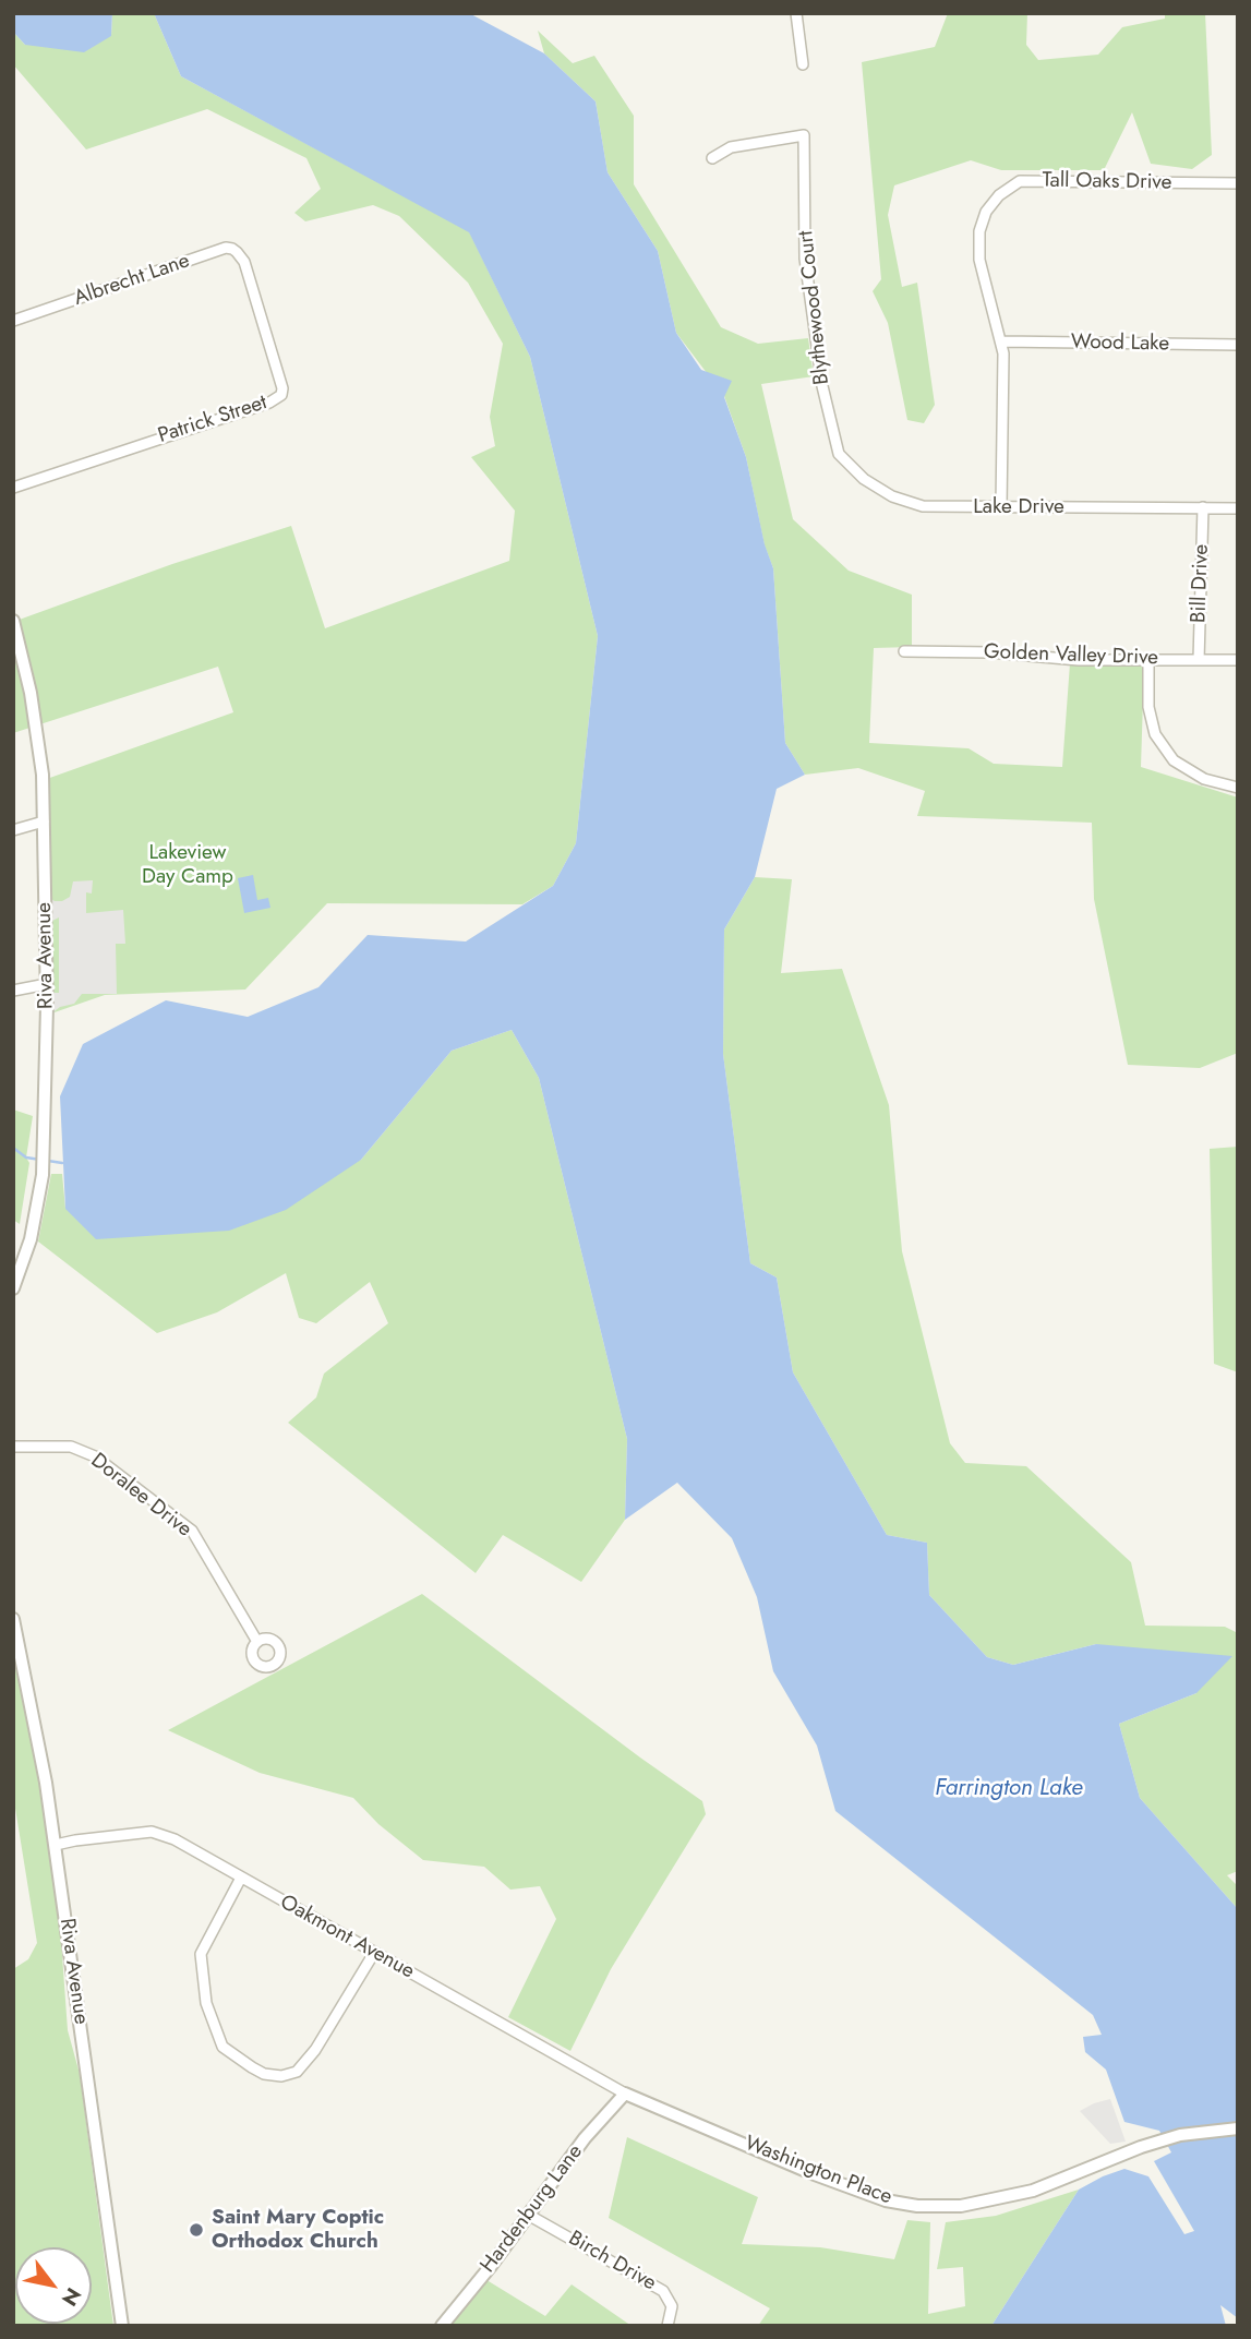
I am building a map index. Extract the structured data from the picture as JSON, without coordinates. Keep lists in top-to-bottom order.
{
  "streets": {
    "street": [
      "Tall Oaks Drive",
      "Albrecht Lane",
      "Blythewood Court",
      "Wood Lake",
      "Patrick Street",
      "Lake Drive",
      "Bill Drive",
      "Golden Valley Drive",
      "Riva Avenue",
      "Doralee Drive",
      "Oakmont Avenue",
      "Washington Place",
      "Hardenburg Lane",
      "Birch Drive"
    ]
  },
  "crossings": [
    ["Tall Oaks Drive", "Wood Lake"],
    ["Tall Oaks Drive", "Lake Drive"],
    ["Albrecht Lane", "Patrick Street"],
    ["Blythewood Court", "Lake Drive"],
    ["Lake Drive", "Bill Drive"],
    ["Bill Drive", "Golden Valley Drive"],
    ["Riva Avenue", "Oakmont Avenue"],
    ["Oakmont Avenue", "Washington Place"],
    ["Oakmont Avenue", "Hardenburg Lane"],
    ["Washington Place", "Hardenburg Lane"],
    ["Hardenburg Lane", "Birch Drive"]
  ],
  "water": ["Farrington Lake"],
  "parks": ["Lakeview Day Camp"],
  "places": ["Saint Mary Coptic Orthodox Church"],
  "north": "bottom right"
}
